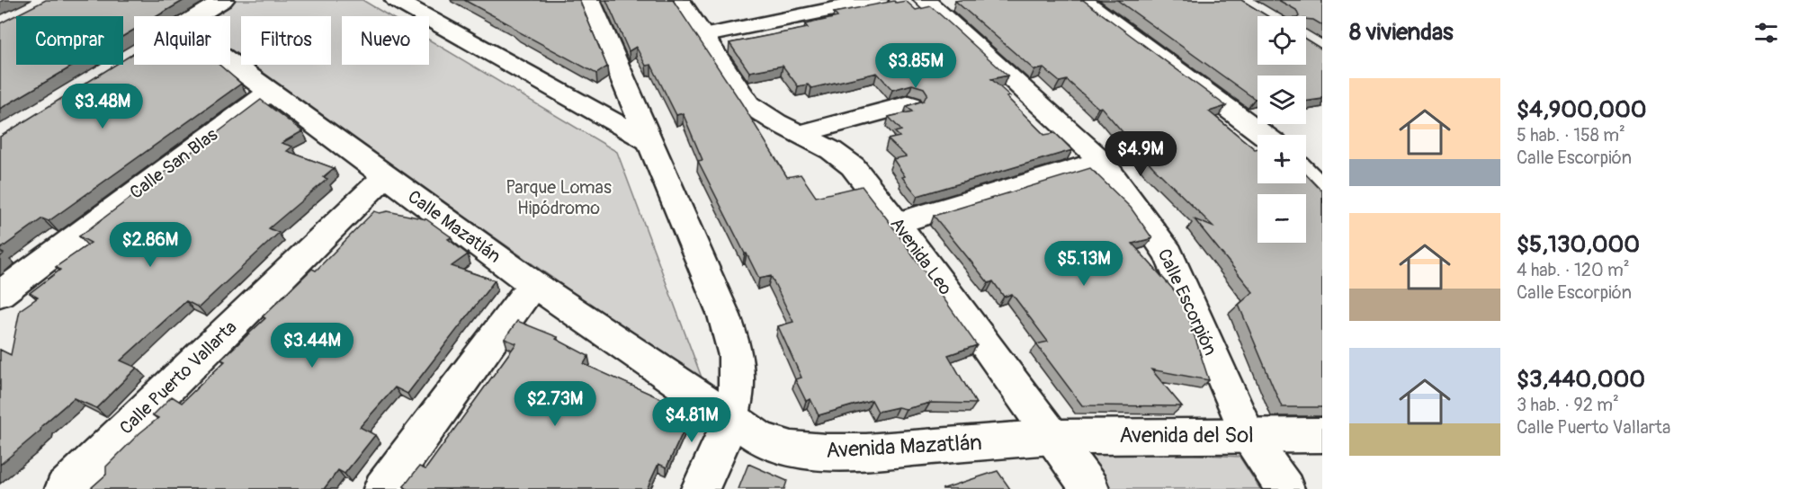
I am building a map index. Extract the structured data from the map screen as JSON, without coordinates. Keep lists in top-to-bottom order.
{
  "streets": {
    "street": [
      "Calle San Blas",
      "Calle Mazatlán",
      "Avenida Leo",
      "Calle Escorpión",
      "Calle Puerto Vallarta",
      "Avenida del Sol",
      "Avenida Mazatlán"
    ]
  },
  "crossings": [
    ["Calle San Blas", "Calle Mazatlán"],
    ["Calle Mazatlán", "Calle Puerto Vallarta"],
    ["Calle Mazatlán", "Avenida Mazatlán"],
    ["Avenida Leo", "Avenida del Sol"],
    ["Avenida Leo", "Avenida Mazatlán"],
    ["Calle Escorpión", "Avenida del Sol"],
    ["Avenida del Sol", "Avenida Mazatlán"]
  ],
  "parks": ["Parque Lomas Hipódromo"],
  "page": {
    "heading": "8 viviendas",
    "map_buttons": ["+", "−"],
    "chip": [
      "Comprar",
      "Alquilar",
      "Filtros",
      "Nuevo"
    ],
    "price": [
      "$3.85M",
      "$3.48M",
      "$4.9M",
      "$2.86M",
      "$5.13M",
      "$3.44M",
      "$2.73M",
      "$4.81M"
    ],
    "list": [
      {
        "name": "$4,900,000",
        "note": "5 hab. · 158 m² · Calle Escorpión"
      },
      {
        "name": "$5,130,000",
        "note": "4 hab. · 120 m² · Calle Escorpión"
      },
      {
        "name": "$3,440,000",
        "note": "3 hab. · 92 m² · Calle Puerto Vallarta"
      }
    ]
  }
}
